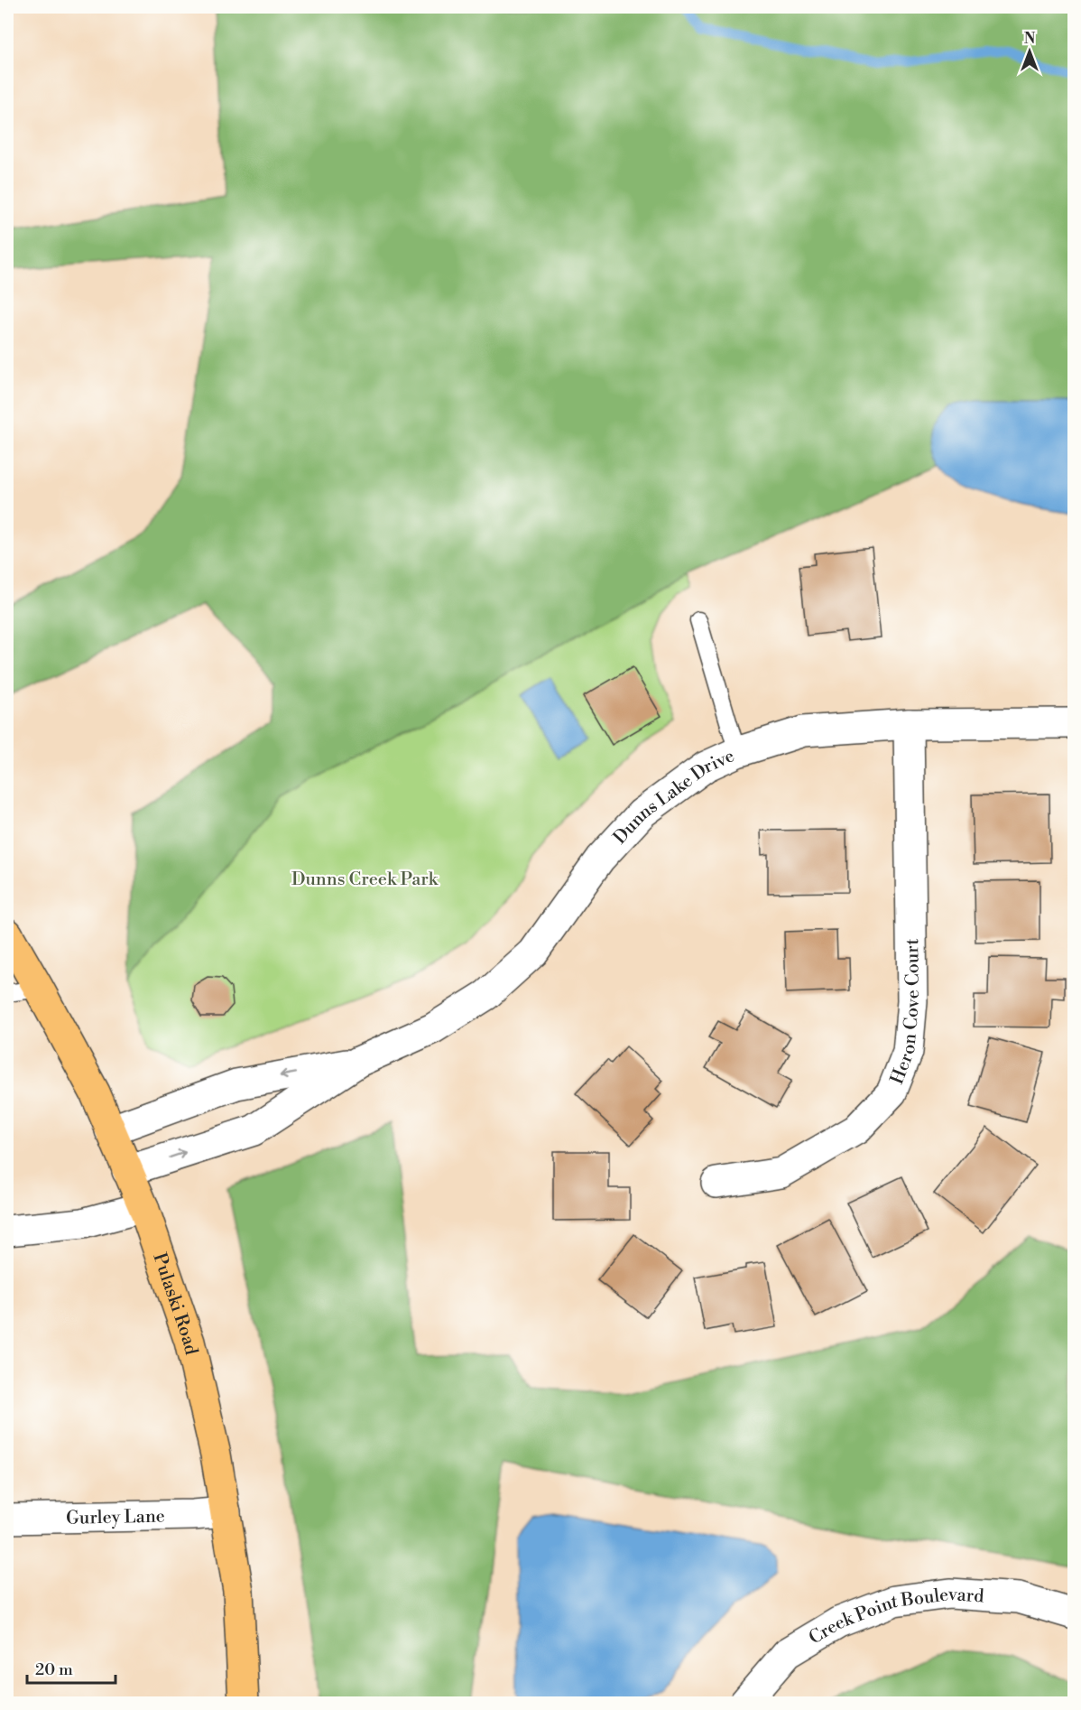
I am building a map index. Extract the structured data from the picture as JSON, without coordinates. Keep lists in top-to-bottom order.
{
  "streets": {
    "main road": ["Pulaski Road"],
    "street": [
      "Dunns Lake Drive",
      "Heron Cove Court",
      "Gurley Lane",
      "Creek Point Boulevard"
    ]
  },
  "crossings": [
    ["Dunns Lake Drive", "Heron Cove Court"],
    ["Pulaski Road", "Gurley Lane"]
  ],
  "parks": ["Dunns Creek Park"],
  "scale_bar": "20 m",
  "north": "top"
}
